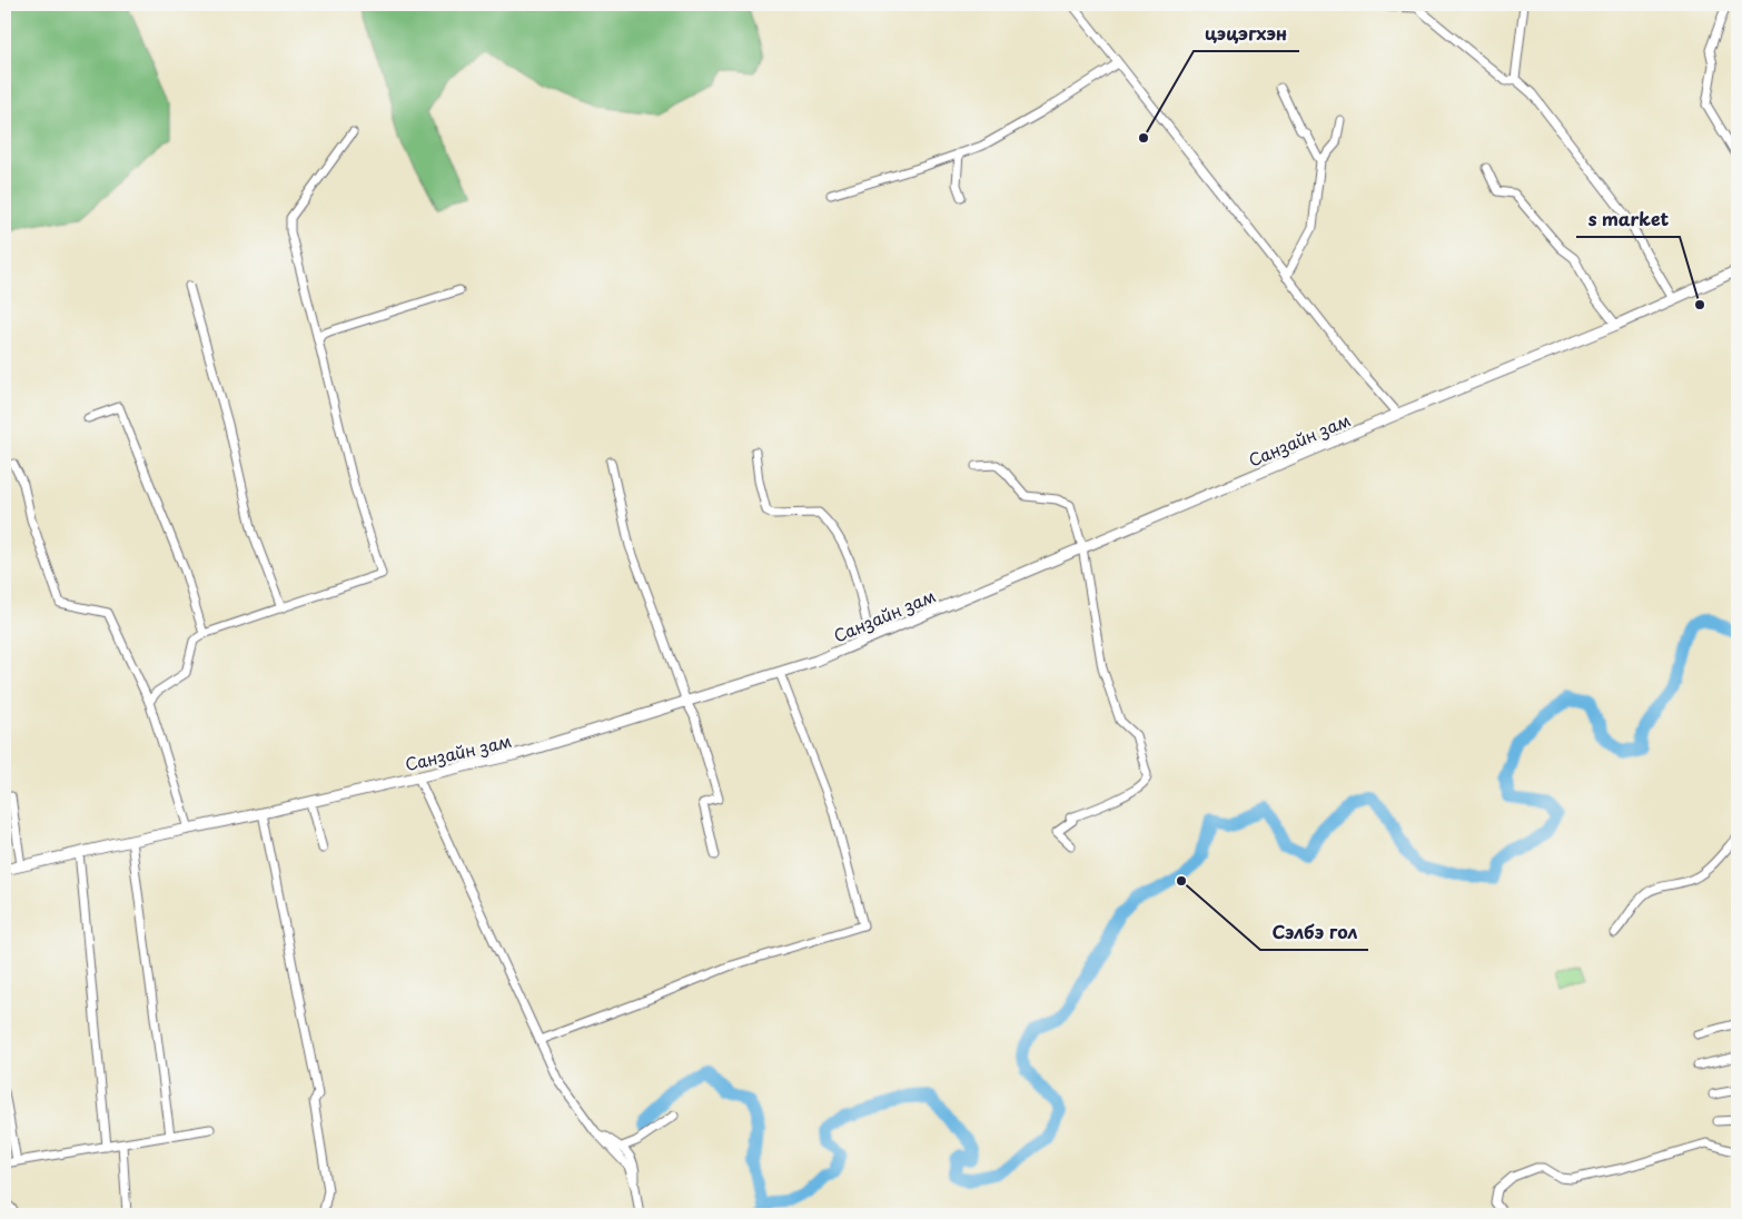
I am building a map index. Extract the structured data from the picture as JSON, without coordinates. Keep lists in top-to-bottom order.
{
  "streets": {
    "main road": ["Санзайн зам"]
  },
  "places": ["цэцэгхэн", "s market", "Сэлбэ гол"]
}
